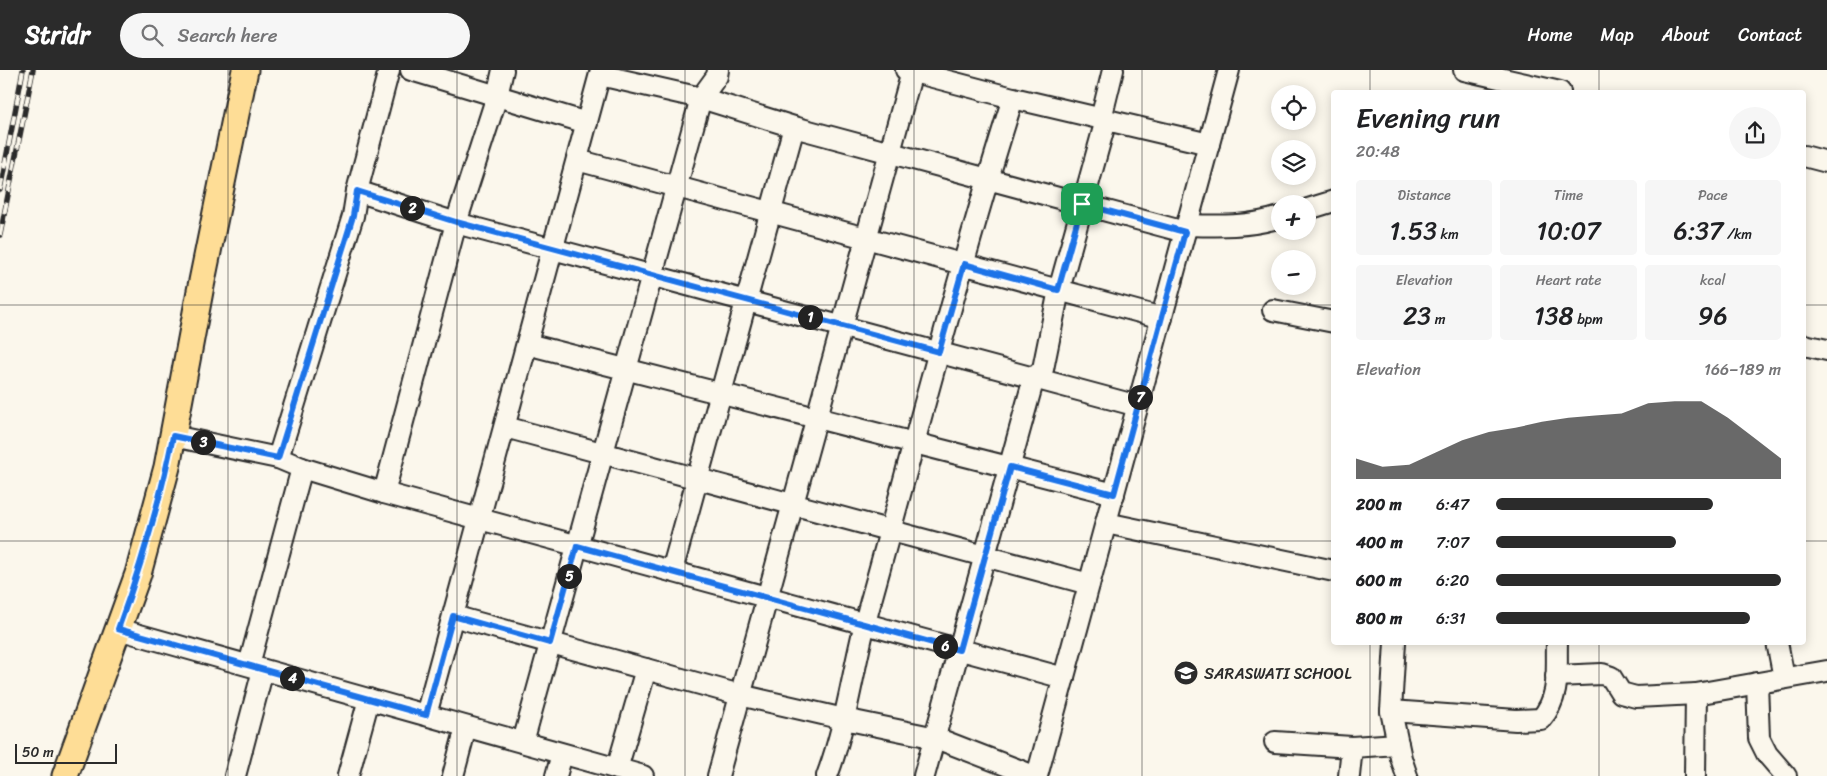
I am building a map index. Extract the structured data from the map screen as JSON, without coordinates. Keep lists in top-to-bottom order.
{
  "places": {
    "school or university": ["SARASWATI SCHOOL"]
  },
  "scale_bar": "50 m",
  "page": {
    "header": "Stridr",
    "search": "Search here",
    "nav": [
      "Home",
      "Map",
      "About",
      "Contact"
    ],
    "map_buttons": ["+", "−"],
    "heading": ["Evening run", "20:48"],
    "stats": [
      ["Distance", "1.53 km"],
      ["Time", "10:07"],
      ["Pace", "6:37 /km"],
      ["Elevation", "23 m"],
      ["Heart rate", "138 bpm"],
      ["kcal", "96"]
    ],
    "pins": [
      "2",
      "1",
      "7",
      "3",
      "5",
      "6",
      "4"
    ],
    "chart": ["Elevation", "166–189 m"],
    "list": [
      {
        "name": "200 m",
        "note": "6:47"
      },
      {
        "name": "400 m",
        "note": "7:07"
      },
      {
        "name": "600 m",
        "note": "6:20"
      },
      {
        "name": "800 m",
        "note": "6:31"
      }
    ],
    "scale": "50 m"
  }
}
